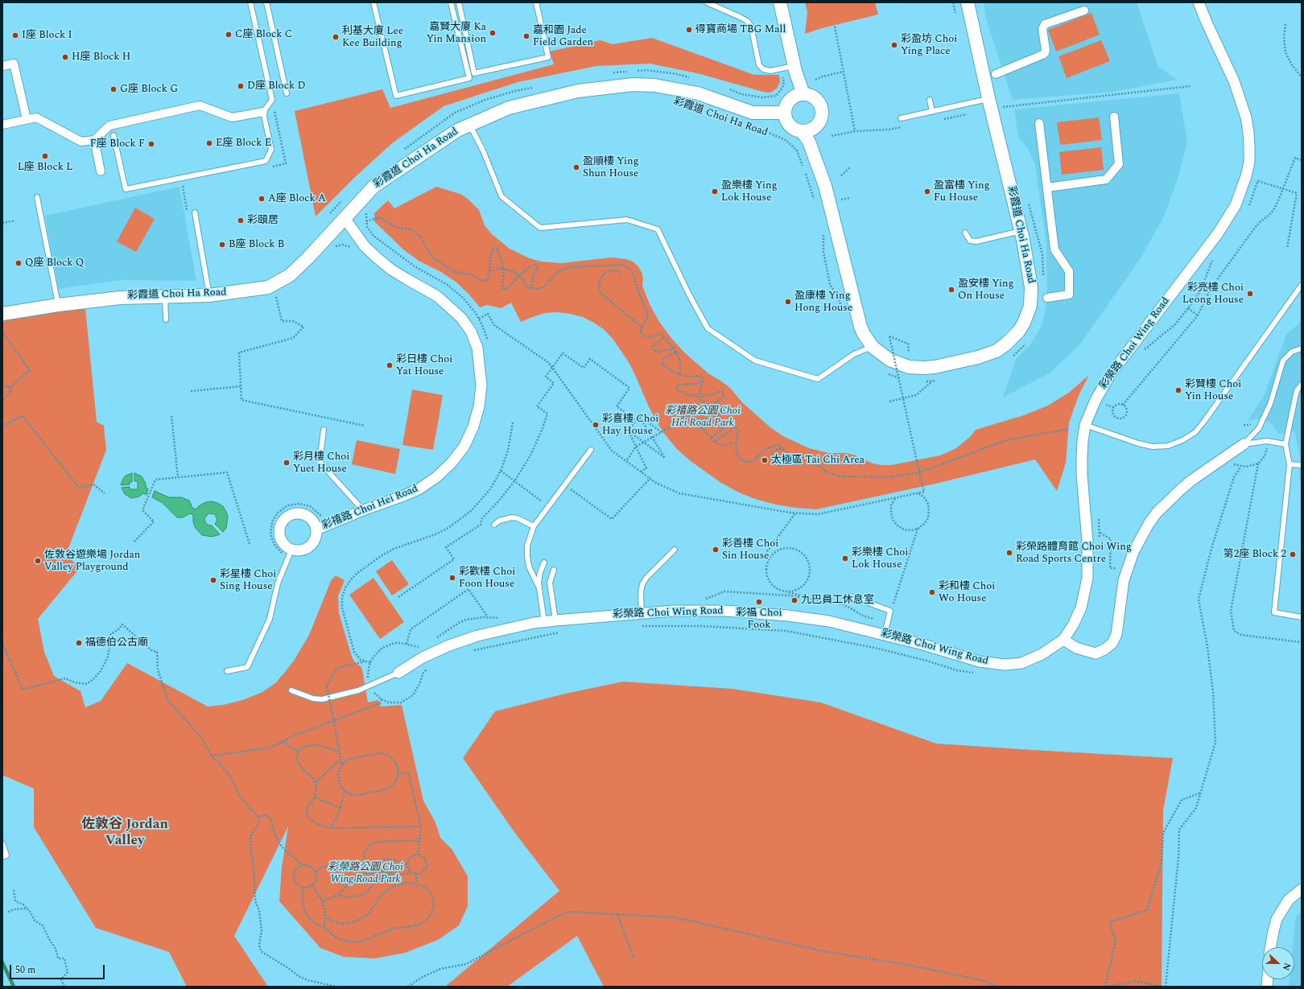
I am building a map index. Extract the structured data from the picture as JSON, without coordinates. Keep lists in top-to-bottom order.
{
  "streets": {
    "street": ["彩霞道 Choi Ha Road", "彩榮路 Choi Wing Road", "彩禧路 Choi Hei Road"]
  },
  "crossings": [
    ["彩霞道 Choi Ha Road", "彩禧路 Choi Hei Road"]
  ],
  "districts": ["佐敦谷 Jordan Valley"],
  "parks": ["彩禧路公園 Choi Hei Road Park", "彩榮路公園 Choi Wing Road Park"],
  "places": [
    "得寶商場 TBG Mall",
    "嘉賢大廈 Ka Yin Mansion",
    "C座 Block C",
    "I座 Block I",
    "嘉和園 Jade Field Garden",
    "利基大廈 Lee Kee Building",
    "彩盈坊 Choi Ying Place",
    "H座 Block H",
    "D座 Block D",
    "G座 Block G",
    "E座 Block E",
    "F座 Block F",
    "L座 Block L",
    "盈順樓 Ying Shun House",
    "盈樂樓 Ying Lok House",
    "盈富樓 Ying Fu House",
    "A座 Block A",
    "彩頤居",
    "B座 Block B",
    "Q座 Block Q",
    "盈安樓 Ying On House",
    "彩亮樓 Choi Leong House",
    "盈康樓 Ying Hong House",
    "彩日樓 Choi Yat House",
    "彩賢樓 Choi Yin House",
    "彩喜樓 Choi Hay House",
    "太極區 Tai Chi Area",
    "彩月樓 Choi Yuet House",
    "彩善樓 Choi Sin House",
    "彩榮路體育館 Choi Wing Road Sports Centre",
    "第2座 Block 2",
    "彩樂樓 Choi Lok House",
    "佐敦谷遊樂場 Jordan Valley Playground",
    "彩歡樓 Choi Foon House",
    "彩星樓 Choi Sing House",
    "彩和樓 Choi Wo House",
    "九巴員工休息室",
    "彩福 Choi Fook",
    "福德伯公古廟"
  ],
  "scale_bar": "50 m",
  "north": "right"
}
